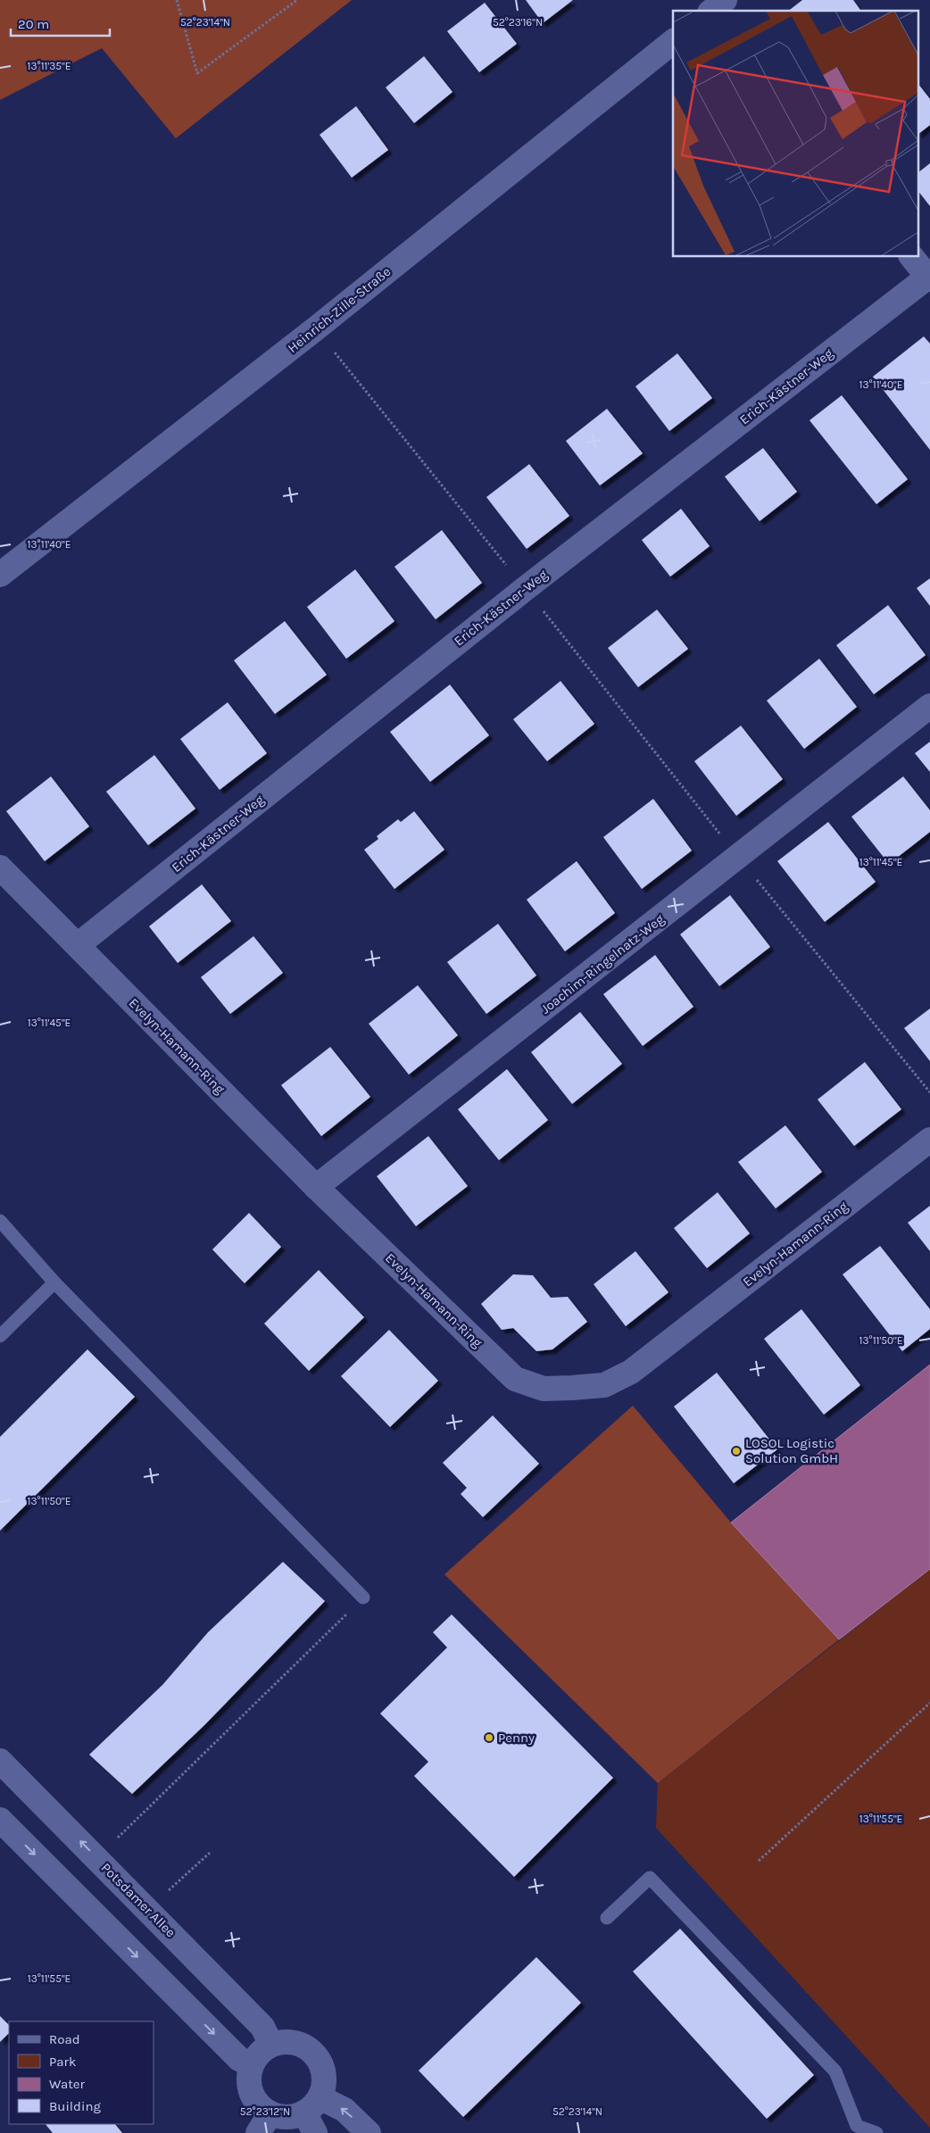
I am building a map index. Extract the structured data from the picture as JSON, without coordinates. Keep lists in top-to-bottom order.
{
  "streets": {
    "street": [
      "Heinrich-Zille-Straße",
      "Erich-Kästner-Weg",
      "Joachim-Ringelnatz-Weg",
      "Evelyn-Hamann-Ring",
      "Potsdamer Allee"
    ]
  },
  "crossings": [
    ["Erich-Kästner-Weg", "Evelyn-Hamann-Ring"],
    ["Joachim-Ringelnatz-Weg", "Evelyn-Hamann-Ring"]
  ],
  "places": ["LOSOL Logistic Solution GmbH", "Penny"],
  "legend": [
    "Road",
    "Park",
    "Water",
    "Building"
  ],
  "scale_bar": "20 m",
  "coordinates": [
    "52°23'14\"N",
    "52°23'16\"N",
    "13°11'35\"E",
    "13°11'40\"E",
    "13°11'45\"E",
    "13°11'50\"E",
    "13°11'55\"E",
    "52°23'12\"N"
  ]
}
